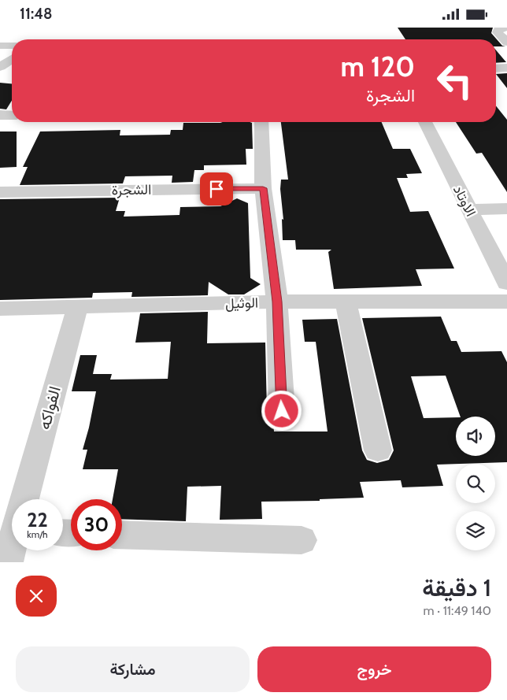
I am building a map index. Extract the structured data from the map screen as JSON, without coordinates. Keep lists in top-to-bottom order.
{
  "streets": {
    "street": [
      "الشجرة",
      "الاوتاد",
      "الوثيل",
      "الفواكه"
    ]
  },
  "crossings": [
    ["الوثيل", "الفواكه"]
  ],
  "page": {
    "status": "11:48",
    "turn": ["120 m", "الشجرة"],
    "speed": "22 km/h",
    "limit": "30",
    "heading": ["1 دقيقة", "140 m · 11:49"],
    "buttons": ["خروج", "مشاركة"]
  }
}
